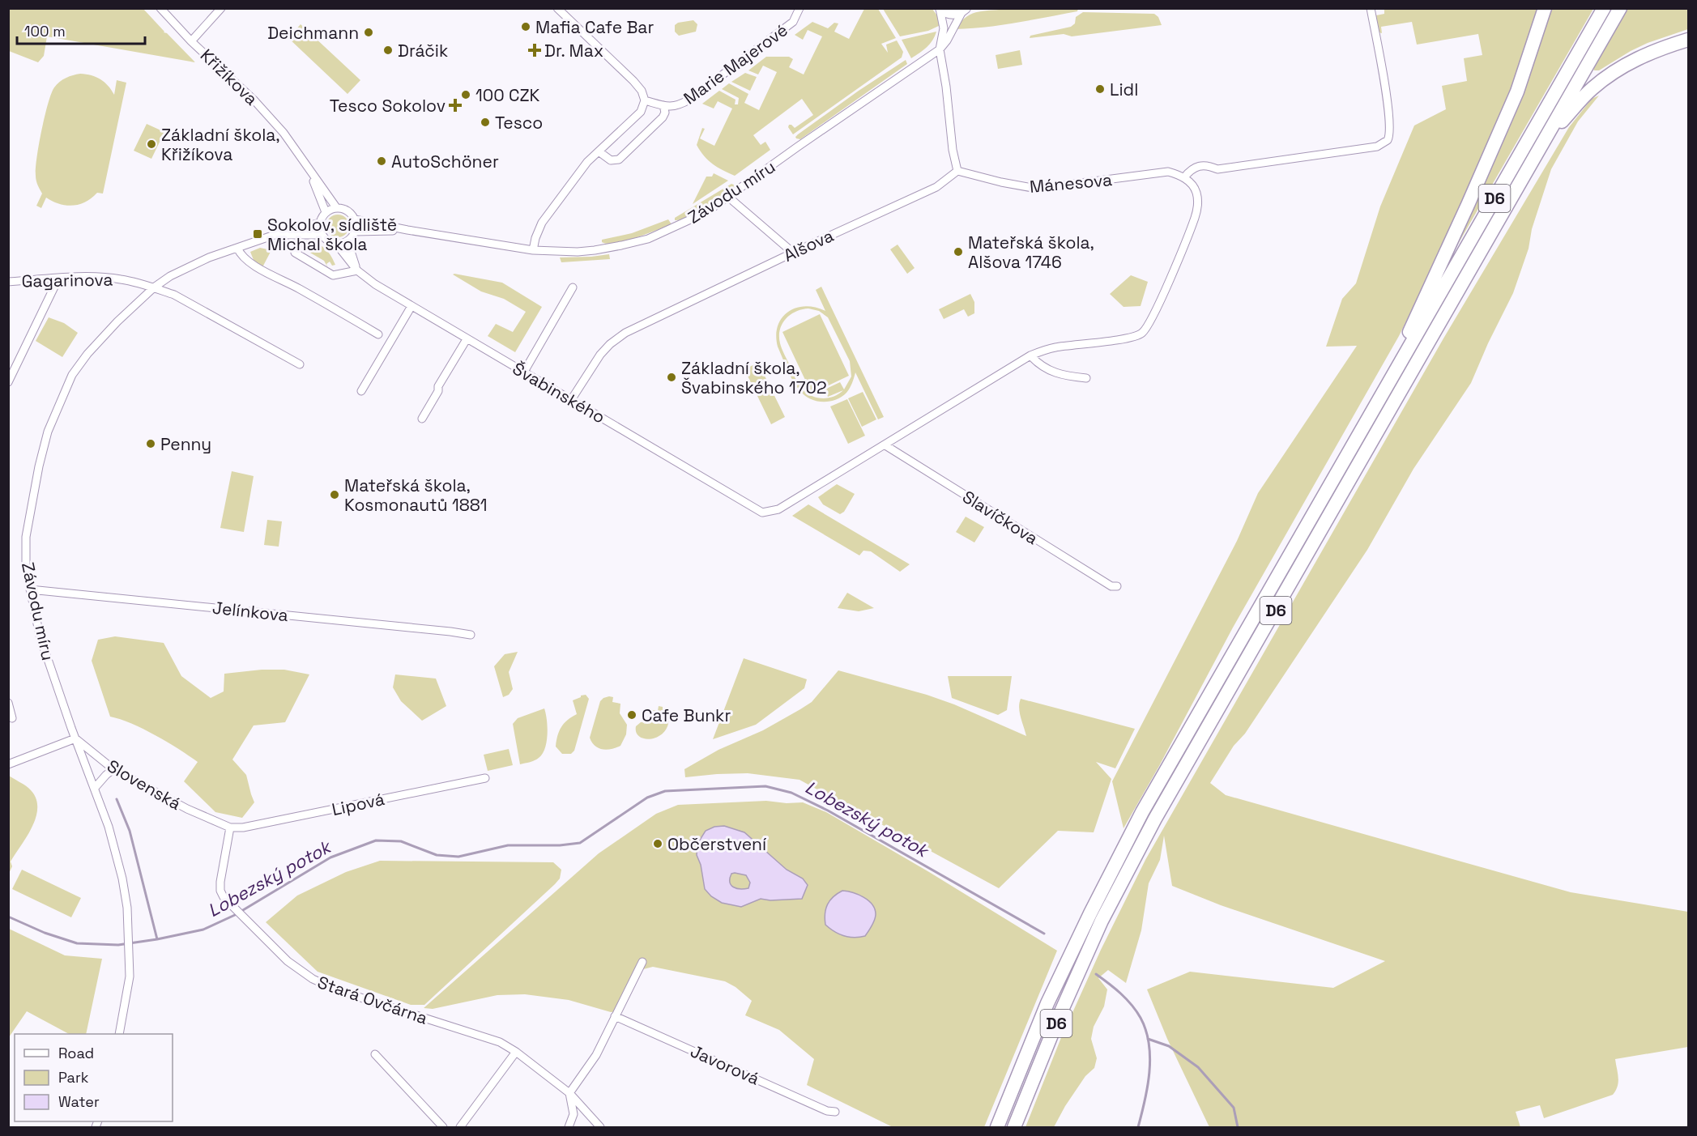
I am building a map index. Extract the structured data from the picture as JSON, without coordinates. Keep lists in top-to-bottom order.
{
  "streets": {
    "highway": ["D6"],
    "street": [
      "Marie Majerové",
      "Křižíkova",
      "Mánesova",
      "Závodu míru",
      "Alšova",
      "Gagarinova",
      "Švabinského",
      "Slavíčkova",
      "Jelínkova",
      "Slovenská",
      "Lipová",
      "Stará Ovčárna",
      "Javorová"
    ]
  },
  "crossings": [
    ["Křižíkova", "Závodu míru"],
    ["Křižíkova", "Švabinského"],
    ["Mánesova", "Alšova"],
    ["Závodu míru", "Gagarinova"],
    ["Závodu míru", "Švabinského"],
    ["Závodu míru", "Jelínkova"],
    ["Závodu míru", "Slovenská"],
    ["Alšova", "Švabinského"],
    ["Švabinského", "Slavíčkova"],
    ["Slovenská", "Lipová"],
    ["Slovenská", "Stará Ovčárna"],
    ["Lipová", "Stará Ovčárna"]
  ],
  "water": ["Lobezský potok"],
  "places": {
    "other": [
      "Mafia Cafe Bar",
      "Deichmann",
      "Dráčik",
      "Lidl",
      "100 CZK",
      "Tesco",
      "Základní škola, Křižíkova",
      "AutoSchöner",
      "Mateřská škola, Alšova 1746",
      "Základní škola, Švabinského 1702",
      "Penny",
      "Mateřská škola, Kosmonautů 1881",
      "Cafe Bunkr",
      "Občerstvení"
    ],
    "health": ["Dr. Max", "Tesco Sokolov"],
    "transit": ["Sokolov, sídliště Michal škola"]
  },
  "legend": ["Road", "Park", "Water"],
  "scale_bar": "100 m"
}
